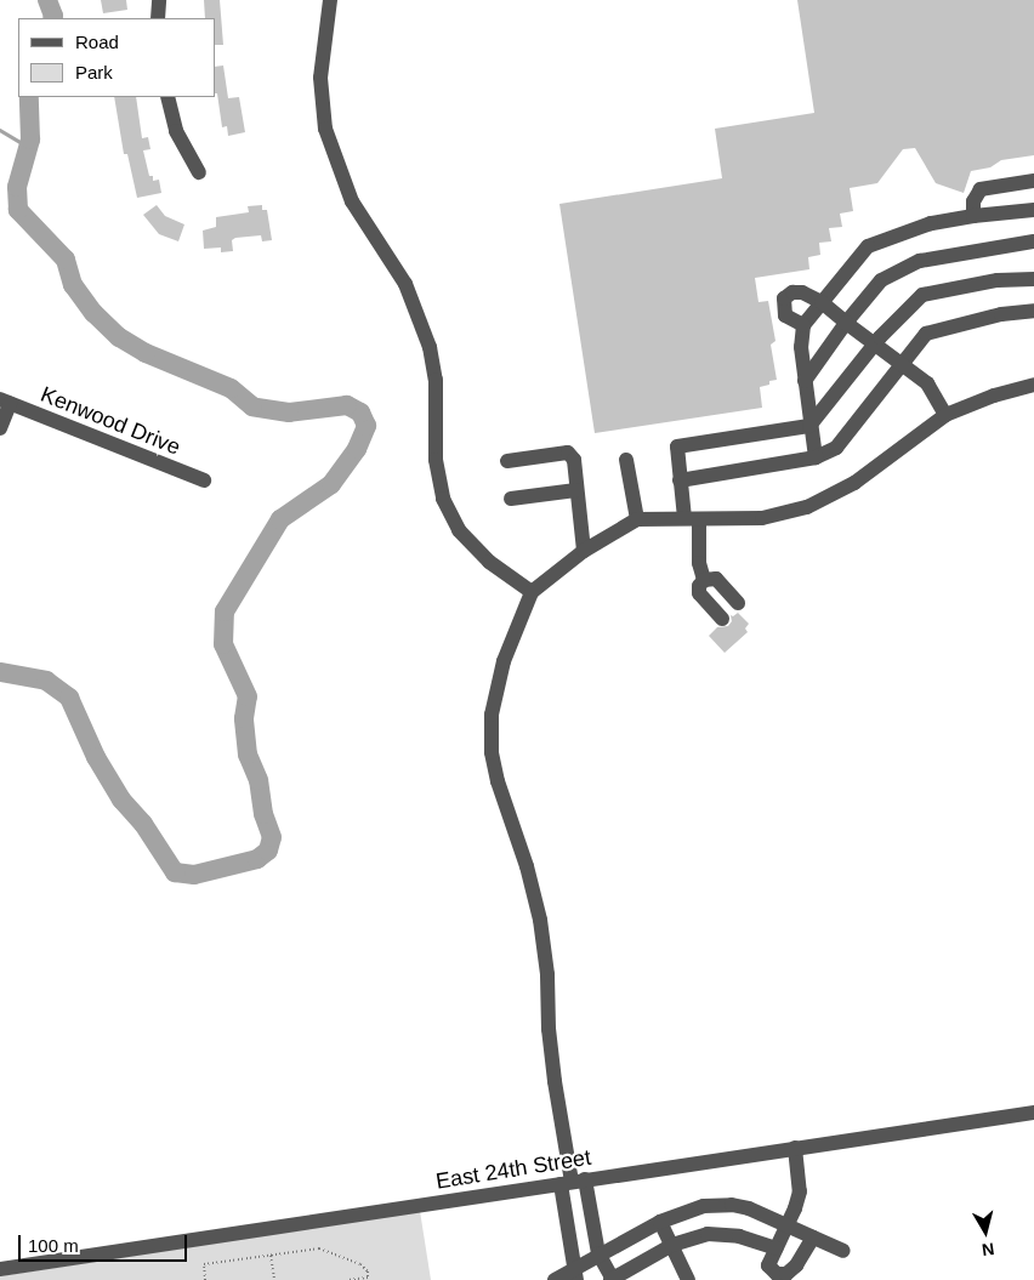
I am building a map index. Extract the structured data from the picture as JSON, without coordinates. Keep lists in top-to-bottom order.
{
  "streets": {
    "street": ["Kenwood Drive", "East 24th Street"]
  },
  "legend": ["Road", "Park"],
  "scale_bar": "100 m",
  "north": "bottom"
}
